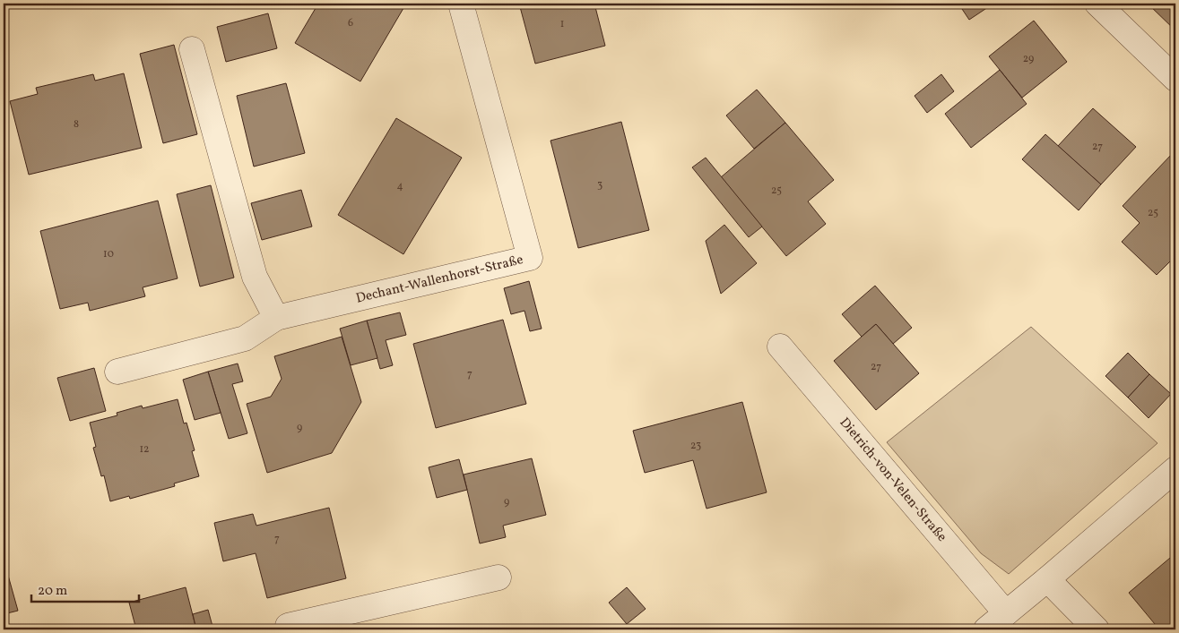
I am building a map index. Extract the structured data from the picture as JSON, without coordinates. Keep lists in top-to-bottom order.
{
  "streets": {
    "street": ["Dechant-Wallenhorst-Straße", "Dietrich-von-Velen-Straße"]
  },
  "house_numbers": [
    "6",
    "1",
    "29",
    "8",
    "27",
    "3",
    "4",
    "25",
    "25",
    "10",
    "27",
    "7",
    "9",
    "23",
    "12",
    "9",
    "7"
  ],
  "scale_bar": "20 m"
}
